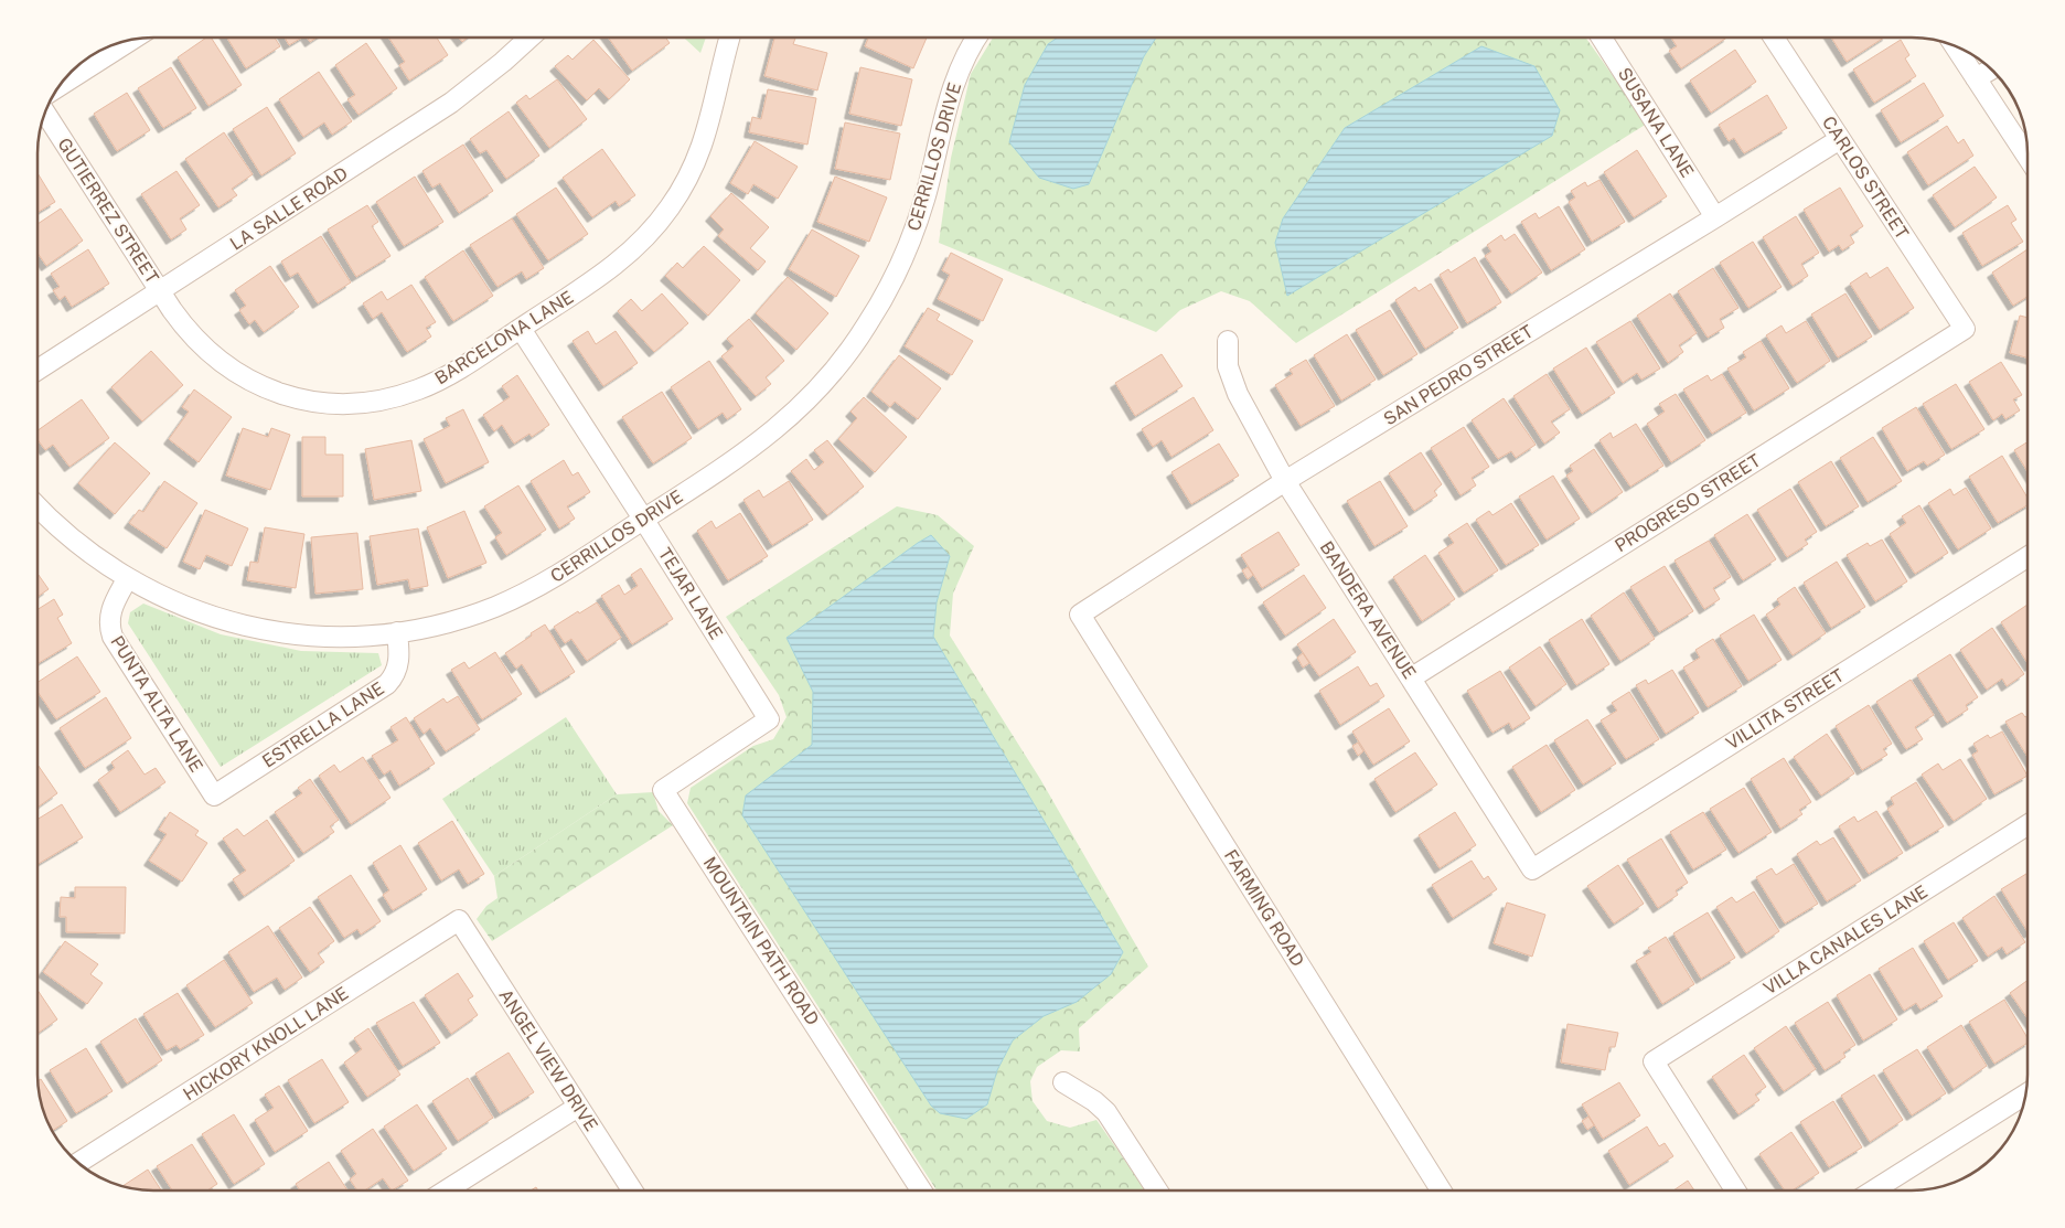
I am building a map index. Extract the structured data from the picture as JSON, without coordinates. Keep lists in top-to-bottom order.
{
  "streets": {
    "street": [
      "SUSANA LANE",
      "CERRILLOS DRIVE",
      "CARLOS STREET",
      "LA SALLE ROAD",
      "GUTIERREZ STREET",
      "BARCELONA LANE",
      "SAN PEDRO STREET",
      "PROGRESO STREET",
      "TEJAR LANE",
      "BANDERA AVENUE",
      "PUNTA ALTA LANE",
      "VILLITA STREET",
      "ESTRELLA LANE",
      "FARMING ROAD",
      "VILLA CANALES LANE",
      "MOUNTAIN PATH ROAD",
      "HICKORY KNOLL LANE",
      "ANGEL VIEW DRIVE"
    ]
  },
  "crossings": [
    ["SUSANA LANE", "SAN PEDRO STREET"],
    ["CERRILLOS DRIVE", "TEJAR LANE"],
    ["CERRILLOS DRIVE", "PUNTA ALTA LANE"],
    ["CERRILLOS DRIVE", "ESTRELLA LANE"],
    ["CARLOS STREET", "SAN PEDRO STREET"],
    ["CARLOS STREET", "PROGRESO STREET"],
    ["LA SALLE ROAD", "GUTIERREZ STREET"],
    ["LA SALLE ROAD", "BARCELONA LANE"],
    ["GUTIERREZ STREET", "BARCELONA LANE"],
    ["BARCELONA LANE", "TEJAR LANE"],
    ["SAN PEDRO STREET", "BANDERA AVENUE"],
    ["SAN PEDRO STREET", "FARMING ROAD"],
    ["PROGRESO STREET", "BANDERA AVENUE"],
    ["TEJAR LANE", "MOUNTAIN PATH ROAD"],
    ["BANDERA AVENUE", "VILLITA STREET"],
    ["PUNTA ALTA LANE", "ESTRELLA LANE"],
    ["HICKORY KNOLL LANE", "ANGEL VIEW DRIVE"]
  ]
}
